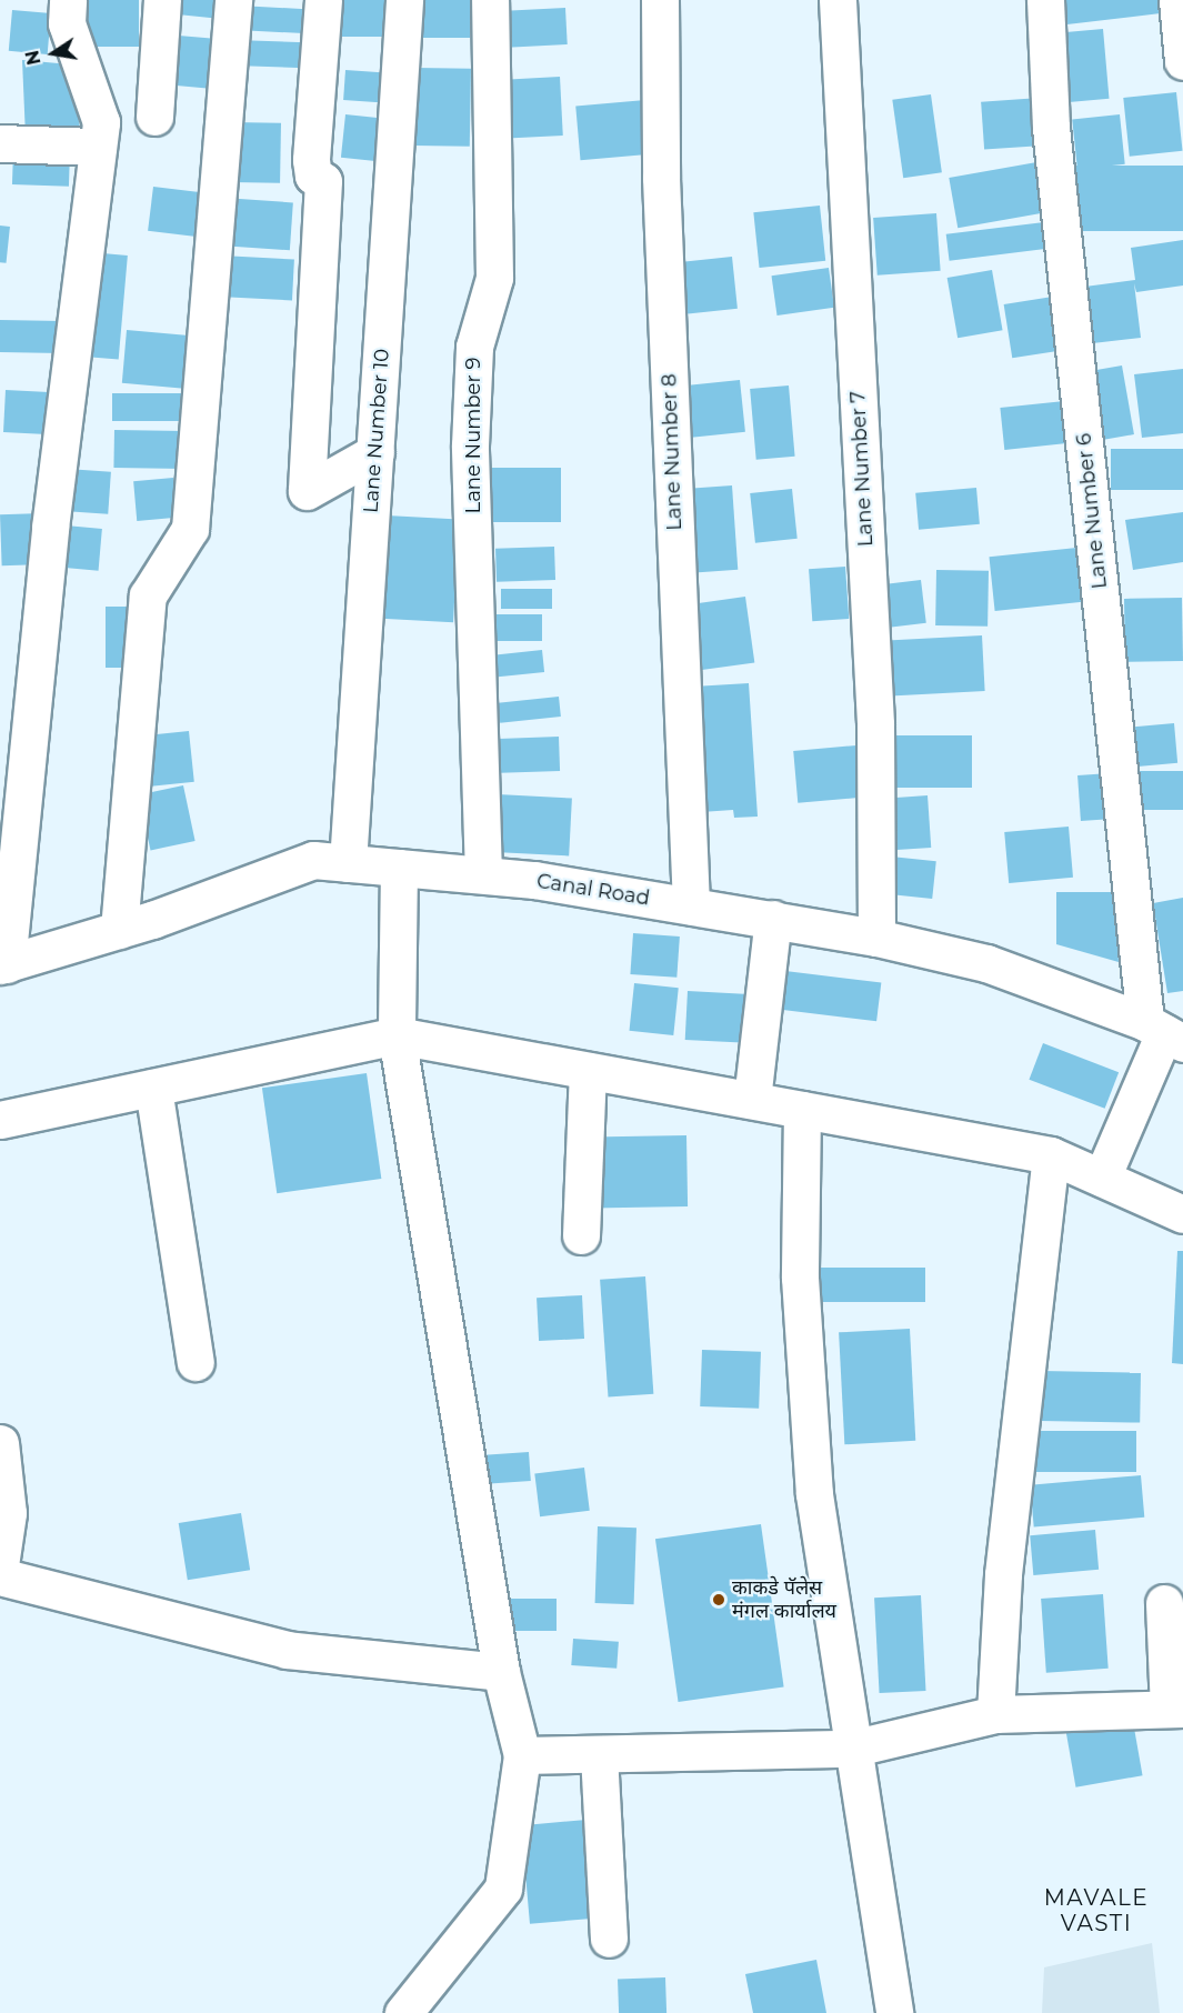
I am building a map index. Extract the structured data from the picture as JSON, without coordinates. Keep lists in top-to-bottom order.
{
  "streets": {
    "street": [
      "Lane Number 10",
      "Lane Number 9",
      "Lane Number 8",
      "Lane Number 7",
      "Lane Number 6",
      "Canal Road"
    ]
  },
  "crossings": [
    ["Lane Number 10", "Canal Road"],
    ["Lane Number 9", "Canal Road"],
    ["Lane Number 8", "Canal Road"],
    ["Lane Number 7", "Canal Road"],
    ["Lane Number 6", "Canal Road"]
  ],
  "districts": ["MAVALE VASTI"],
  "places": ["काकडे पॅलेस मंगल कार्यालय"],
  "north": "left"
}
